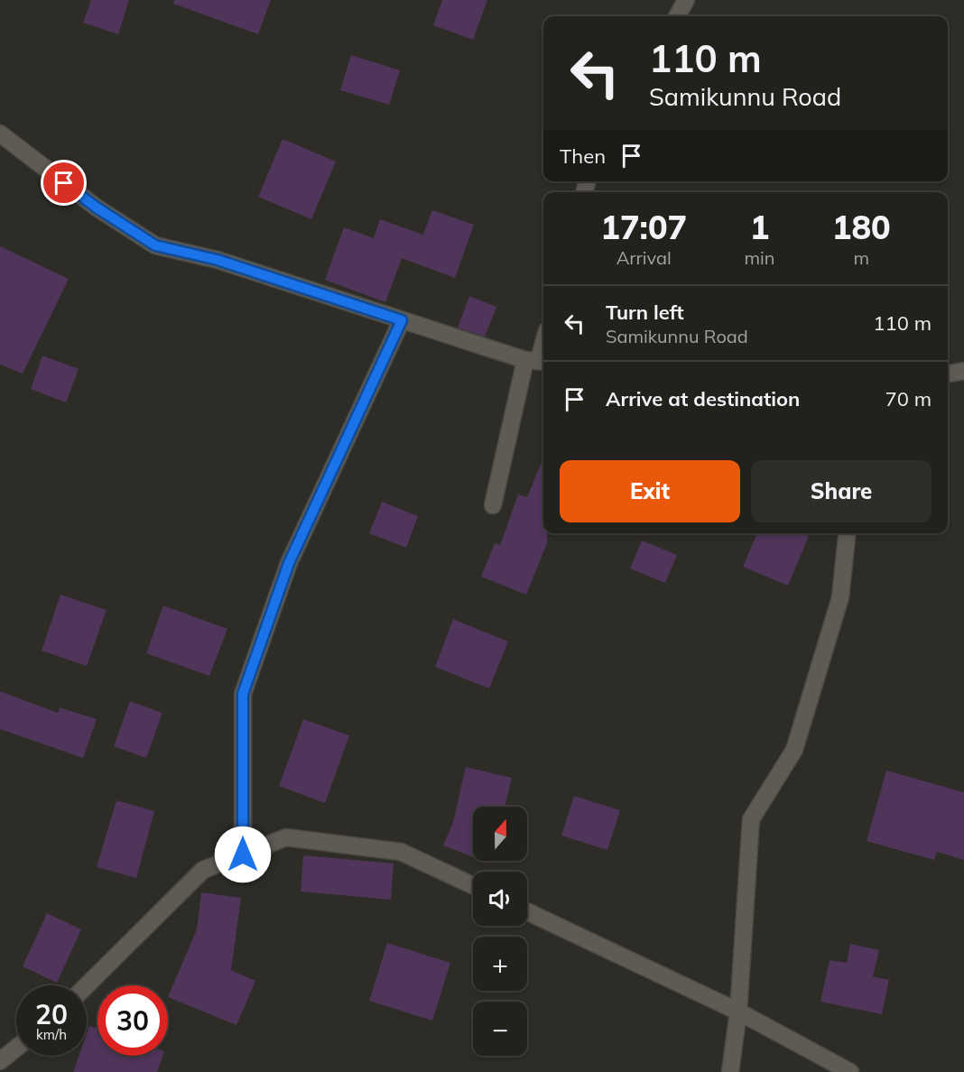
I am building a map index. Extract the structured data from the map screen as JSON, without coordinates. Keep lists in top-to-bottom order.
{
  "north": "top",
  "page": {
    "turn": ["110 m", "Samikunnu Road"],
    "then": "Then",
    "eta": [
      "17:07",
      "Arrival",
      "1",
      "min",
      "180",
      "m"
    ],
    "list": [
      {
        "name": "Turn left",
        "note": "Samikunnu Road",
        "value": "110 m"
      },
      {
        "name": "Arrive at destination",
        "value": "70 m"
      }
    ],
    "buttons": ["Exit", "Share"],
    "map_buttons": ["+", "−"],
    "speed": "20 km/h",
    "limit": "30"
  }
}
